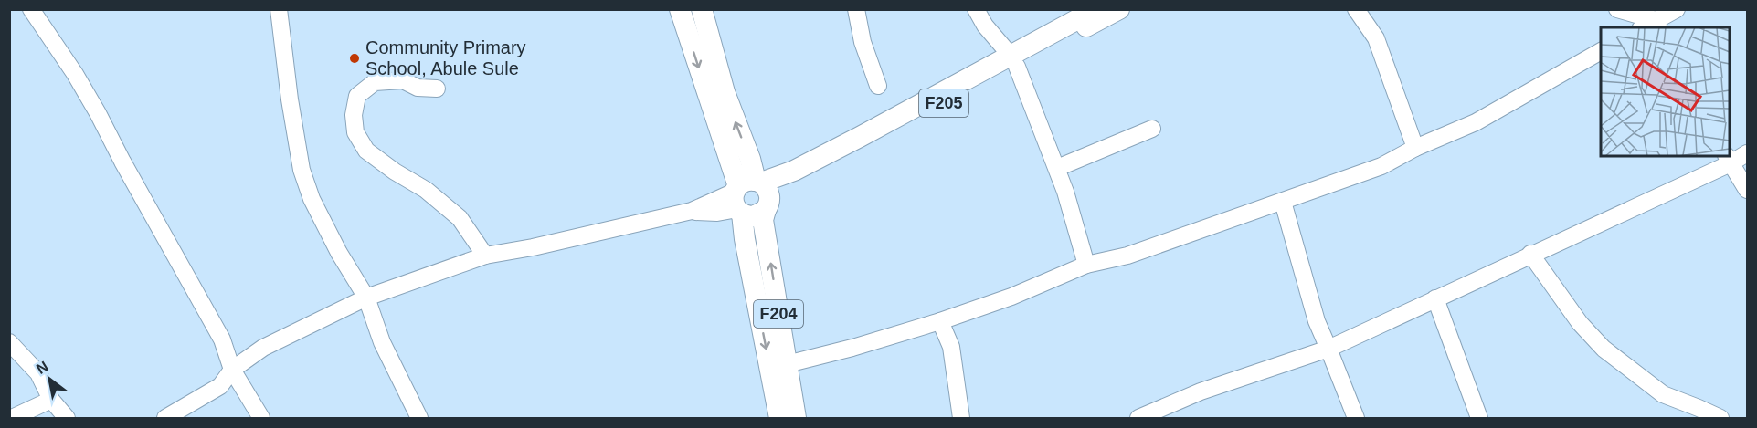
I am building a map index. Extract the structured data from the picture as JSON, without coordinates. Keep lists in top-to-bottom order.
{
  "streets": {
    "main road": ["F205", "F204"]
  },
  "crossings": [
    ["F205", "F204"]
  ],
  "places": ["Community Primary School, Abule Sule"],
  "north": "top left"
}
